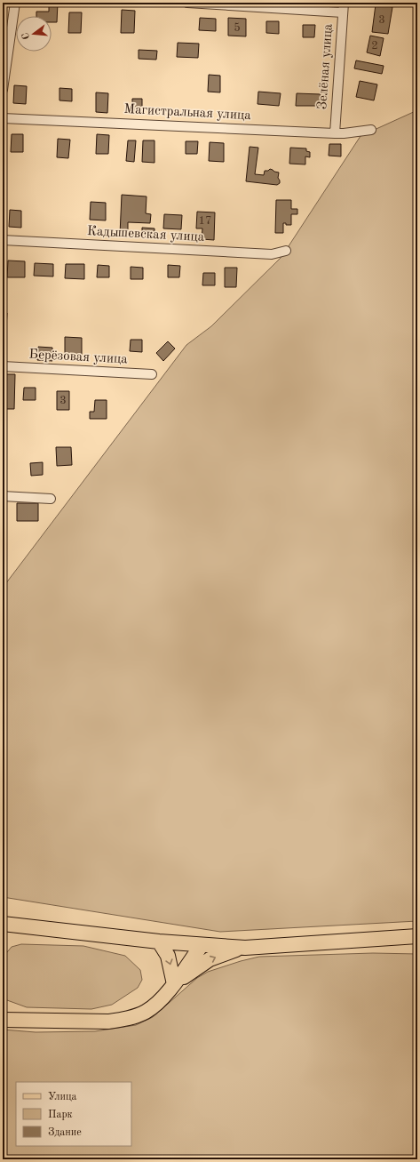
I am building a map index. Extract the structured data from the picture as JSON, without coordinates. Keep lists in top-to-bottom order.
{
  "streets": {
    "street": [
      "Зелёная улица",
      "Магистральная улица",
      "Кадышевская улица",
      "Берёзовая улица"
    ]
  },
  "crossings": [
    ["Зелёная улица", "Магистральная улица"]
  ],
  "house_numbers": [
    "3",
    "5",
    "2",
    "17",
    "3"
  ],
  "legend": ["Улица", "Парк", "Здание"],
  "north": "left"
}
